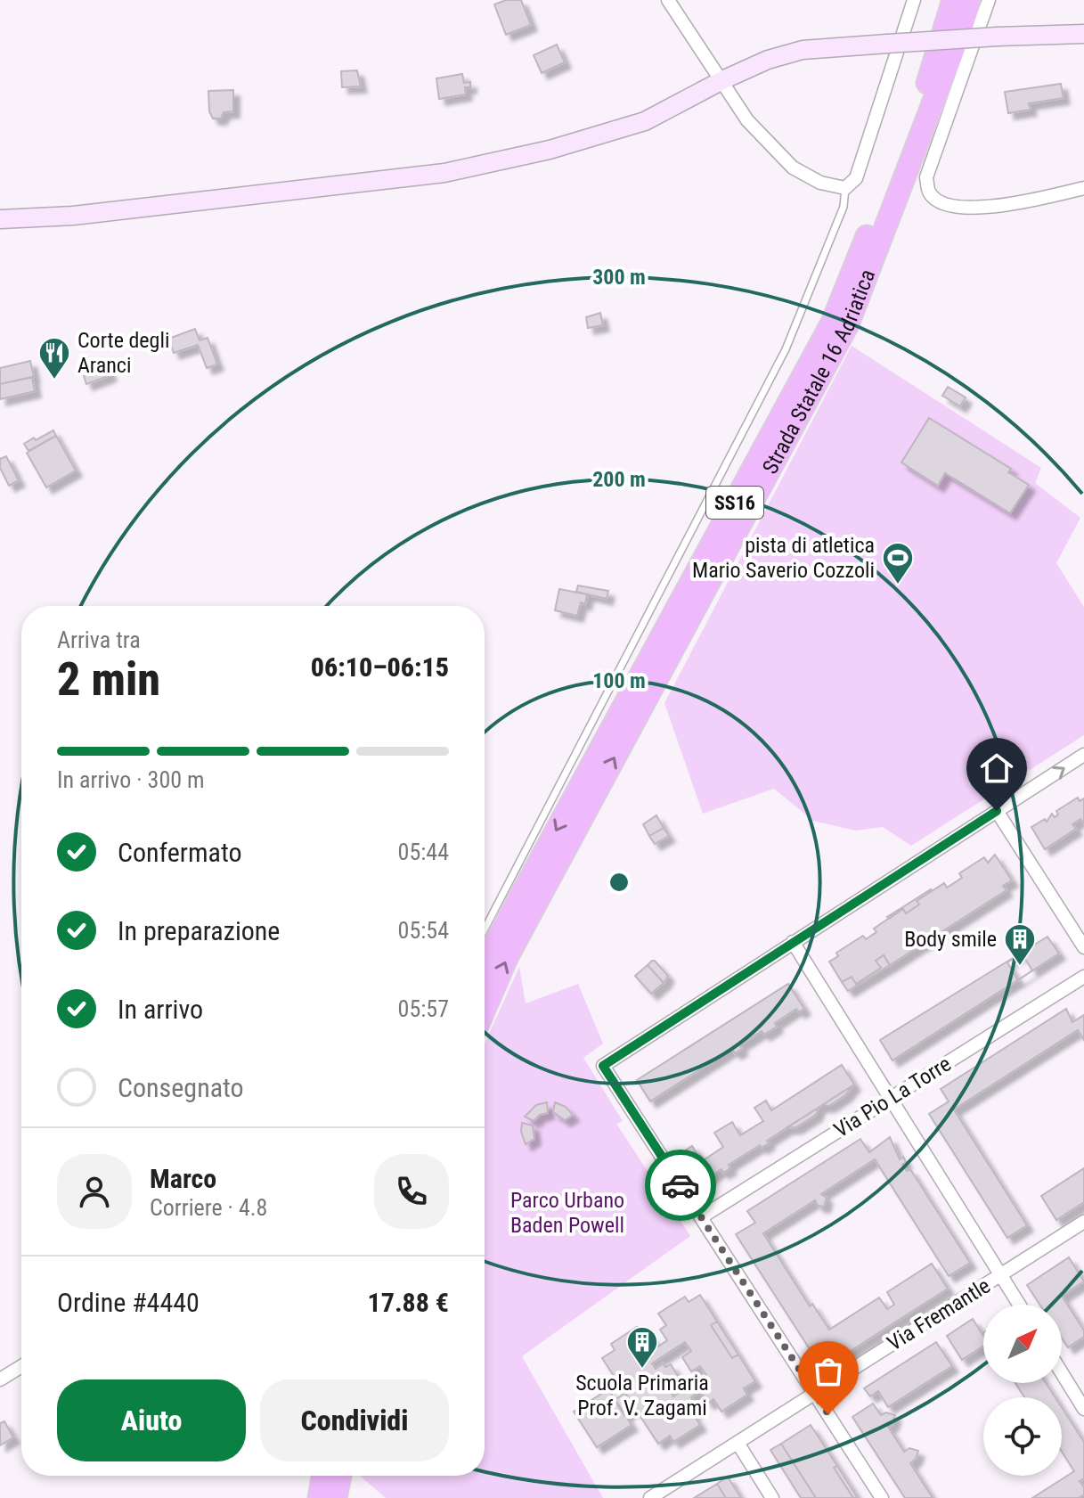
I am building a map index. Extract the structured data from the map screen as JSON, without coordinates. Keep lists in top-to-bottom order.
{
  "streets": {
    "highway": ["Strada Statale 16 Adriatica", "SS16"],
    "street": ["Via Pio La Torre", "Via Fremantle"]
  },
  "parks": ["Parco Urbano Baden Powell"],
  "places": {
    "restaurant": ["Corte degli Aranci"],
    "sports": ["pista di atletica Mario Saverio Cozzoli"],
    "building": ["Body smile", "Scuola Primaria Prof. V. Zagami"]
  },
  "north": "top right",
  "page": {
    "heading": ["2 min", "Arriva tra", "06:10–06:15"],
    "panel": [
      "Marco",
      "Corriere · 4.8",
      "Ordine #4440",
      "17.88 €"
    ],
    "bar": "In arrivo · 300 m",
    "list": [
      ["Confermato", "05:44"],
      ["In preparazione", "05:54"],
      ["In arrivo", "05:57"],
      "Consegnato"
    ],
    "buttons": ["Aiuto", "Condividi"]
  },
  "rings": ["300 m", "200 m", "100 m"]
}
